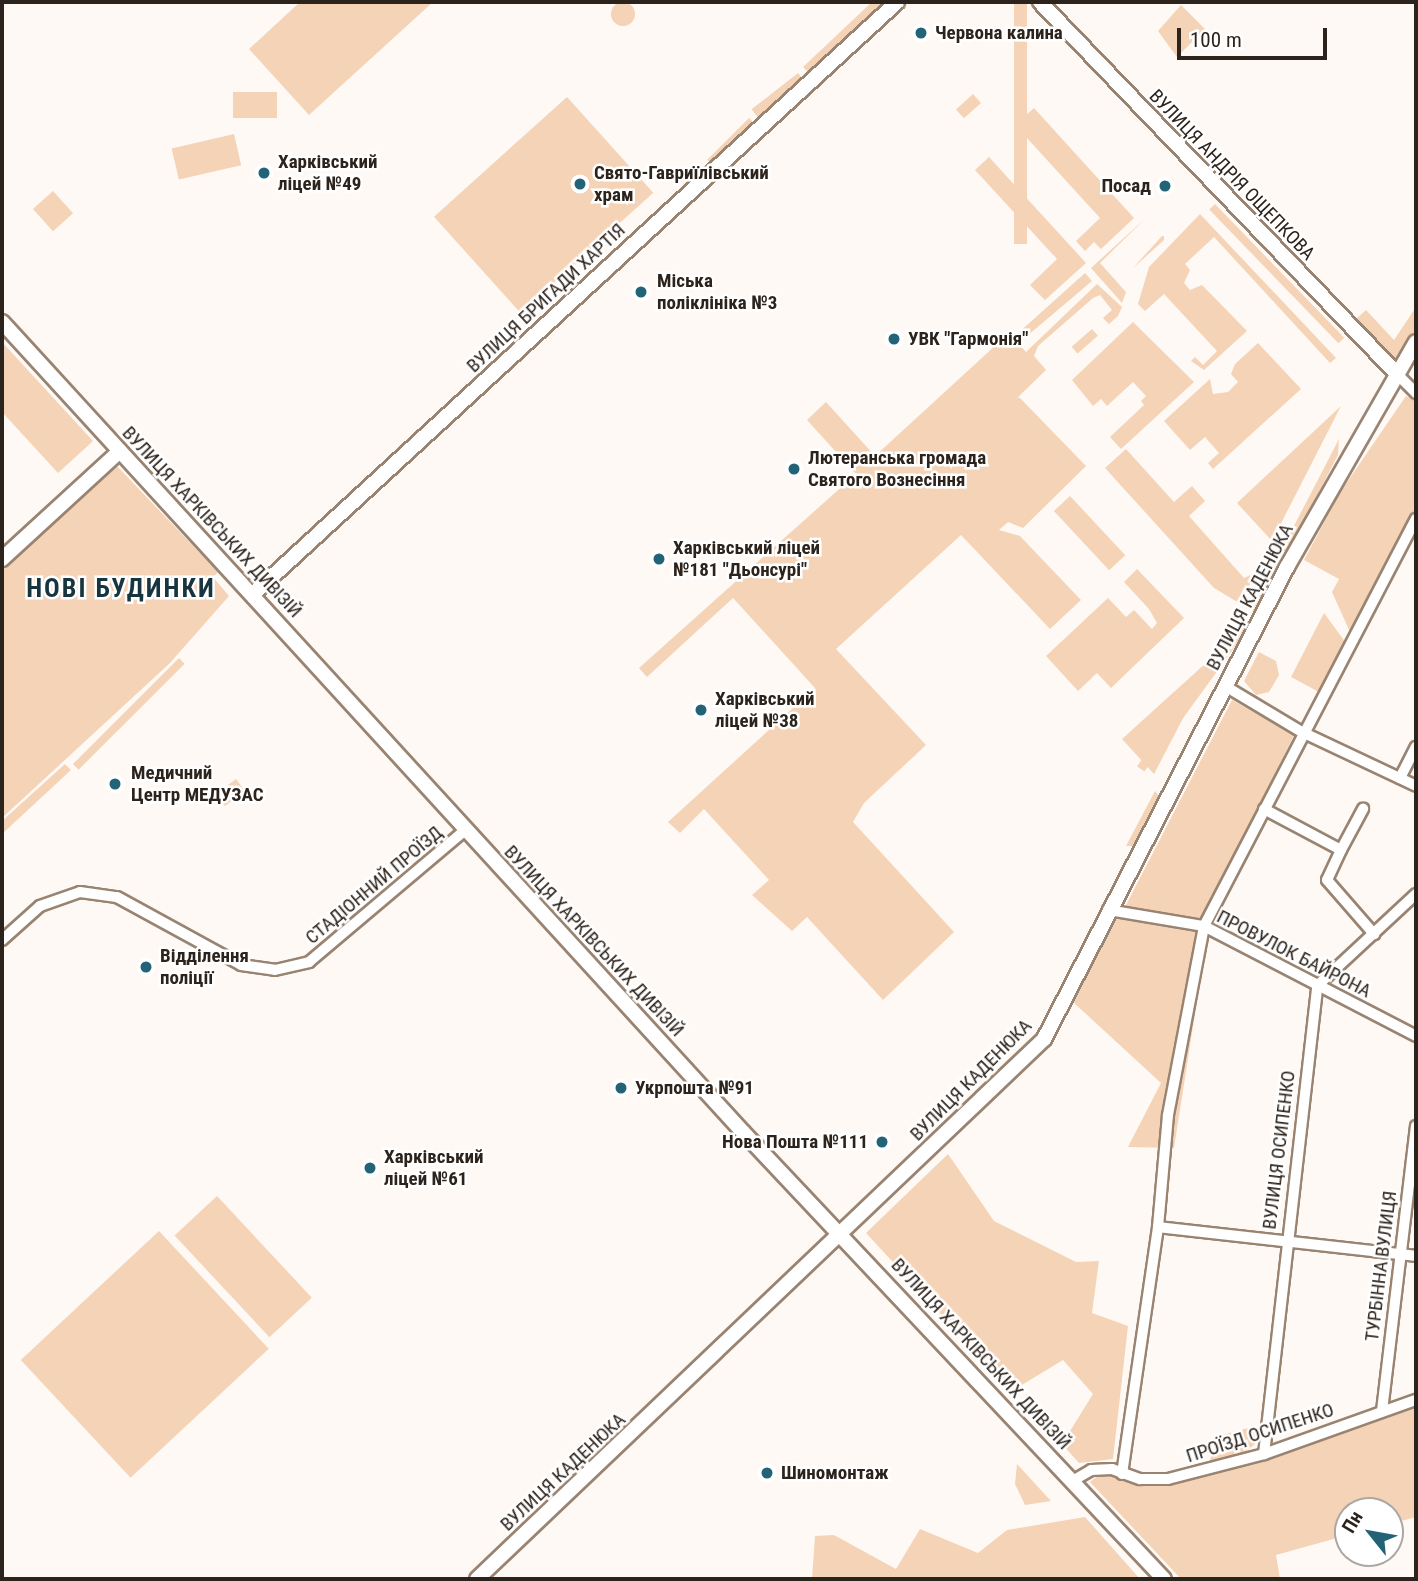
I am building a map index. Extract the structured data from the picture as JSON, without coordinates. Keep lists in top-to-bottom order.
{
  "streets": {
    "street": [
      "ВУЛИЦЯ АНДРІЯ ОЩЕПКОВА",
      "ВУЛИЦЯ БРИГАДИ ХАРТІЯ",
      "ВУЛИЦЯ ХАРКІВСЬКИХ ДИВІЗІЙ",
      "ВУЛИЦЯ КАДЕНЮКА",
      "СТАДІОННИЙ ПРОЇЗД",
      "ПРОВУЛОК БАЙРОНА",
      "ВУЛИЦЯ ОСИПЕНКО",
      "ТУРБІННА ВУЛИЦЯ",
      "ПРОЇЗД ОСИПЕНКО"
    ]
  },
  "crossings": [
    ["ВУЛИЦЯ АНДРІЯ ОЩЕПКОВА", "ВУЛИЦЯ КАДЕНЮКА"],
    ["ВУЛИЦЯ БРИГАДИ ХАРТІЯ", "ВУЛИЦЯ ХАРКІВСЬКИХ ДИВІЗІЙ"],
    ["ВУЛИЦЯ ХАРКІВСЬКИХ ДИВІЗІЙ", "ВУЛИЦЯ КАДЕНЮКА"],
    ["ВУЛИЦЯ ХАРКІВСЬКИХ ДИВІЗІЙ", "СТАДІОННИЙ ПРОЇЗД"],
    ["ВУЛИЦЯ ХАРКІВСЬКИХ ДИВІЗІЙ", "ПРОЇЗД ОСИПЕНКО"],
    ["ВУЛИЦЯ КАДЕНЮКА", "ПРОВУЛОК БАЙРОНА"],
    ["ПРОВУЛОК БАЙРОНА", "ВУЛИЦЯ ОСИПЕНКО"],
    ["ВУЛИЦЯ ОСИПЕНКО", "ПРОЇЗД ОСИПЕНКО"],
    ["ТУРБІННА ВУЛИЦЯ", "ПРОЇЗД ОСИПЕНКО"]
  ],
  "districts": ["НОВІ БУДИНКИ"],
  "places": [
    "Червона калина",
    "Харківський ліцей №49",
    "Свято-Гавриїлівський храм",
    "Посад",
    "Міська поліклініка №3",
    "УВК \"Гармонія\"",
    "Лютеранська громада Святого Вознесіння",
    "Харківський ліцей №181 \"Дьонсурі\"",
    "Харківський ліцей №38",
    "Медичний Центр МЕДУЗАС",
    "Відділення поліції",
    "Укрпошта №91",
    "Нова Пошта №111",
    "Харківський ліцей №61",
    "Шиномонтаж"
  ],
  "scale_bar": "100 m",
  "north": "top left"
}
